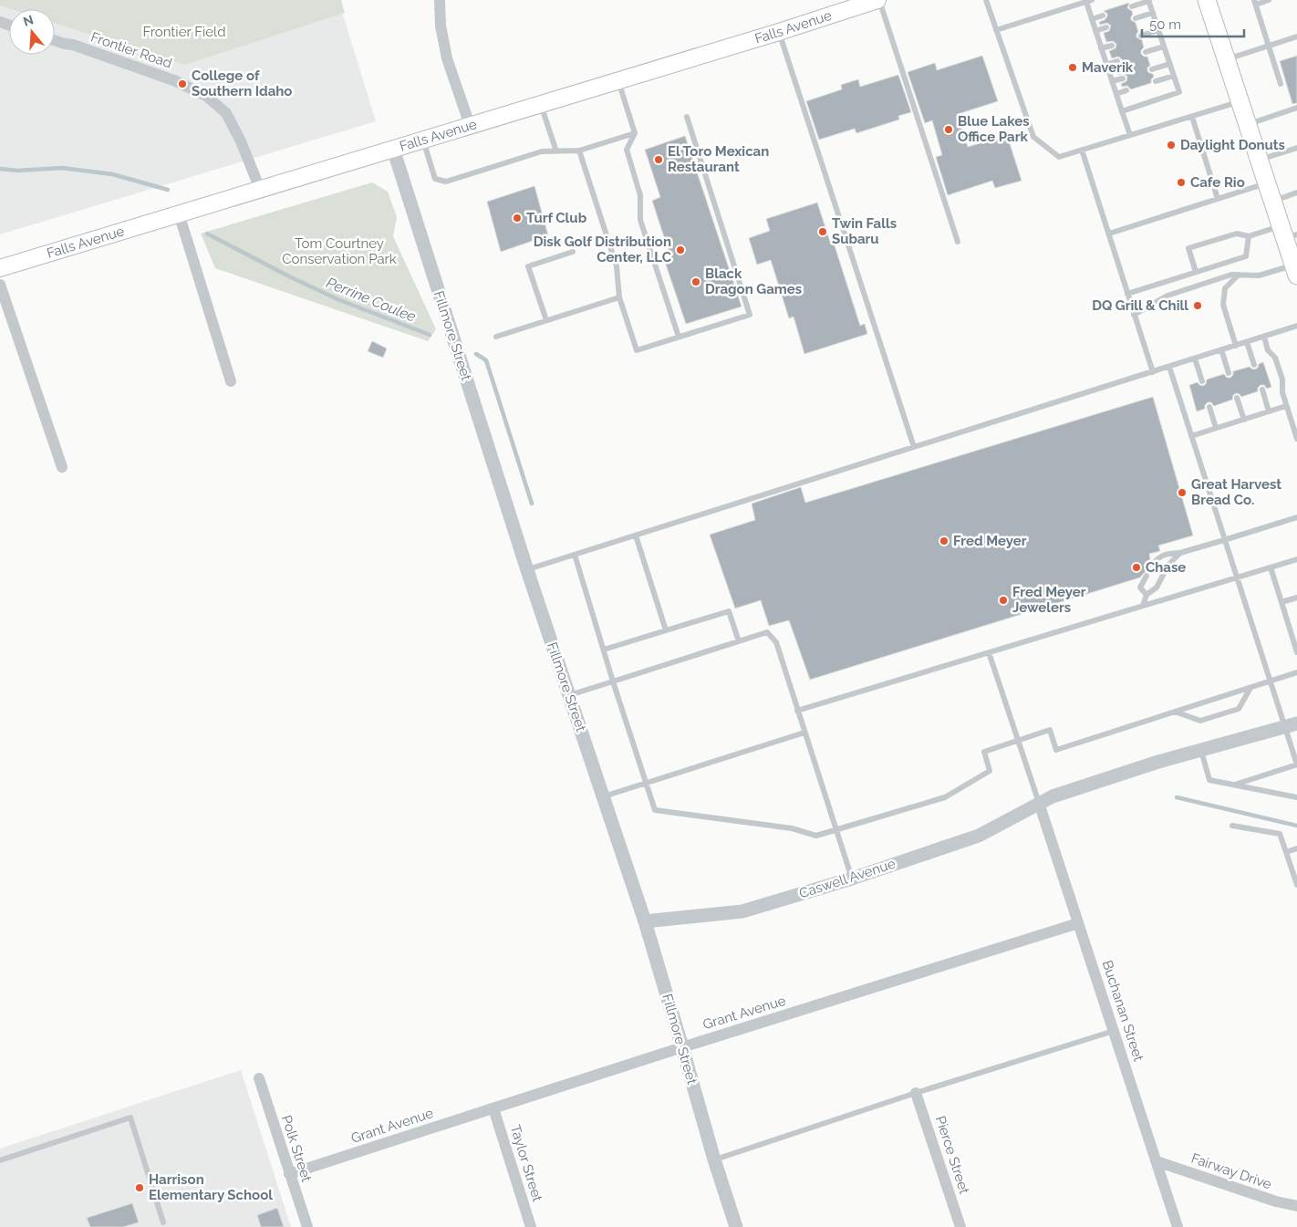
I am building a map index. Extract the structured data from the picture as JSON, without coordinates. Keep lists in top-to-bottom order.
{
  "streets": {
    "main road": ["Falls Avenue"],
    "street": [
      "Frontier Road",
      "Fillmore Street",
      "Caswell Avenue",
      "Buchanan Street",
      "Grant Avenue",
      "Polk Street",
      "Pierce Street",
      "Taylor Street",
      "Fairway Drive"
    ]
  },
  "crossings": [
    ["Falls Avenue", "Frontier Road"],
    ["Falls Avenue", "Fillmore Street"],
    ["Fillmore Street", "Caswell Avenue"],
    ["Fillmore Street", "Grant Avenue"],
    ["Caswell Avenue", "Buchanan Street"],
    ["Buchanan Street", "Grant Avenue"],
    ["Buchanan Street", "Fairway Drive"],
    ["Grant Avenue", "Polk Street"],
    ["Grant Avenue", "Taylor Street"]
  ],
  "water": ["Perrine Coulee"],
  "parks": ["Frontier Field", "Tom Courtney Conservation Park"],
  "places": [
    "Maverik",
    "College of Southern Idaho",
    "Blue Lakes Office Park",
    "Daylight Donuts",
    "El Toro Mexican Restaurant",
    "Cafe Rio",
    "Turf Club",
    "Twin Falls Subaru",
    "Disk Golf Distribution Center, LLC",
    "Black Dragon Games",
    "DQ Grill & Chill",
    "Great Harvest Bread Co.",
    "Fred Meyer",
    "Chase",
    "Fred Meyer Jewelers",
    "Harrison Elementary School"
  ],
  "scale_bar": "50 m",
  "north": "top"
}
